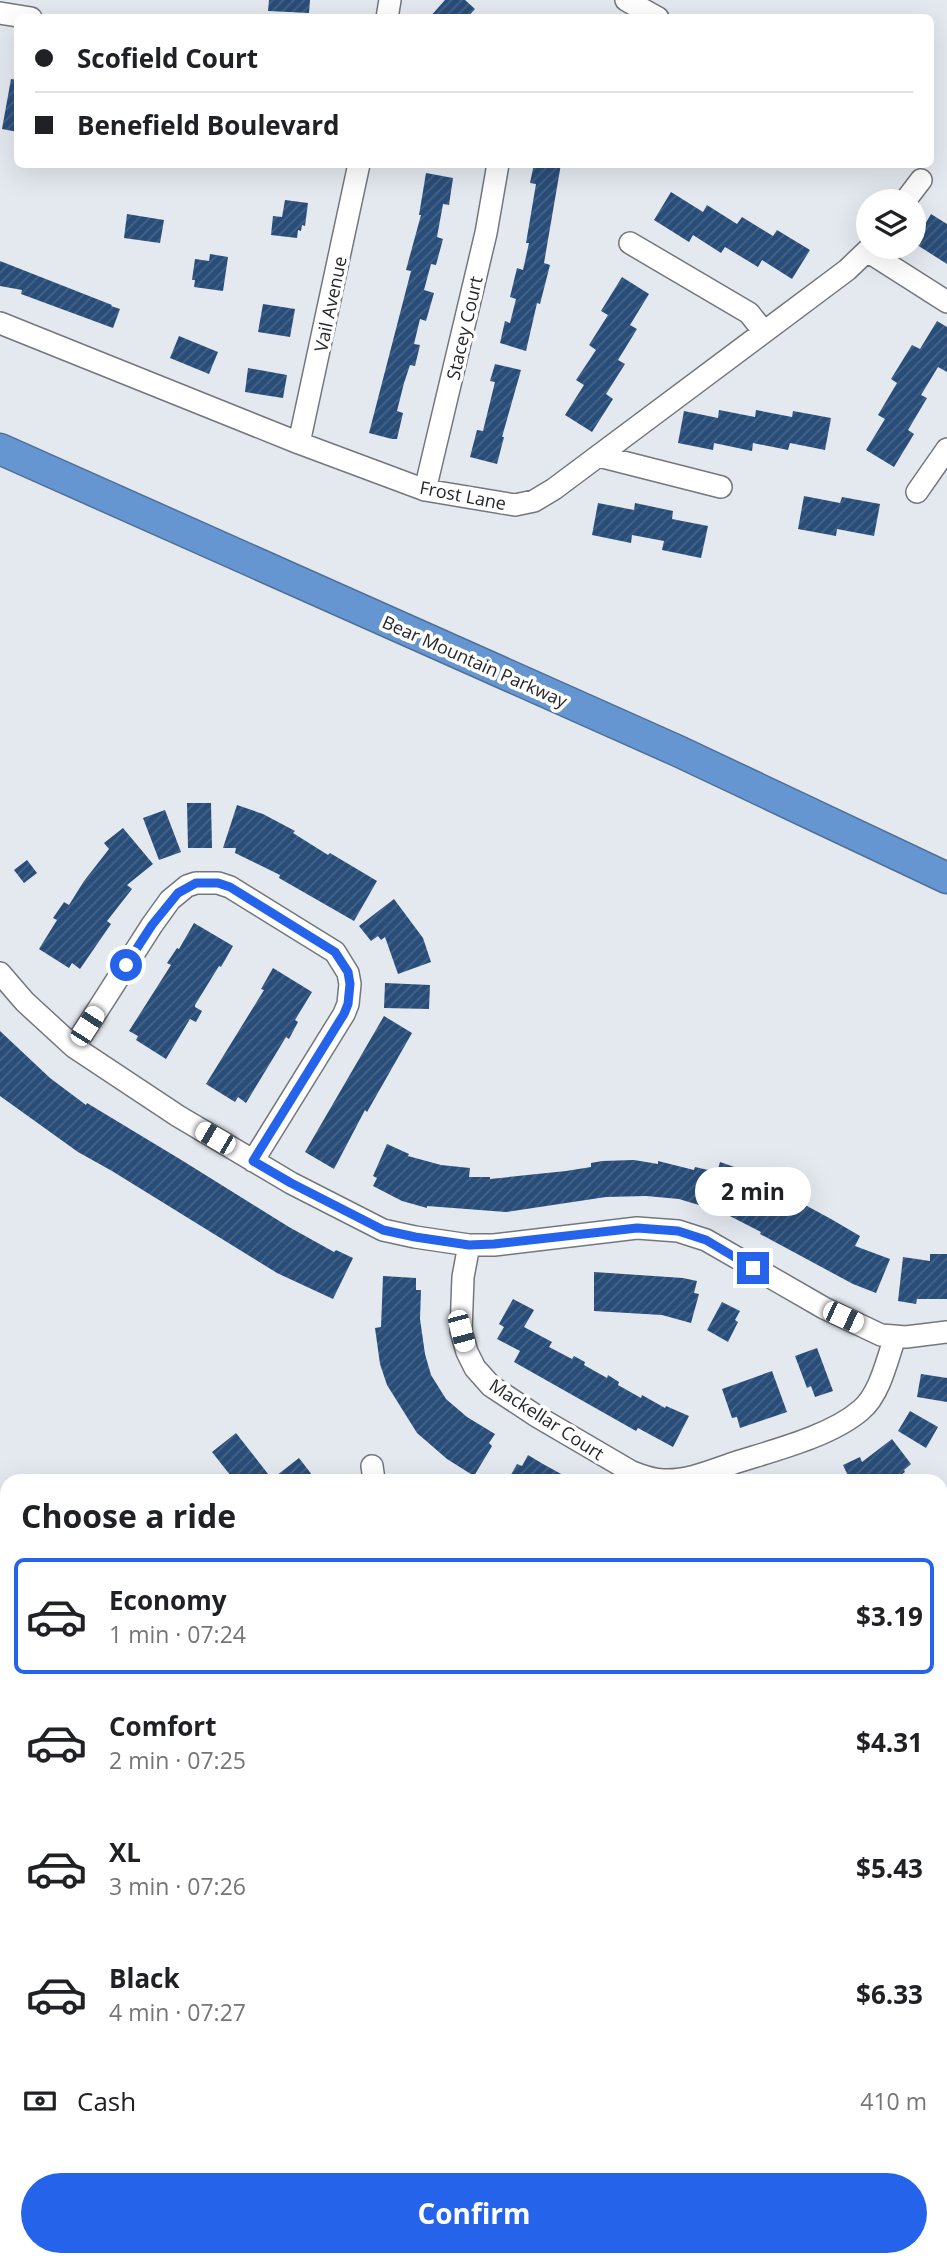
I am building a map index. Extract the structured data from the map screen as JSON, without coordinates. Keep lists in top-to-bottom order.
{
  "streets": {
    "highway": ["Bear Mountain Parkway"],
    "street": [
      "Vail Avenue",
      "Stacey Court",
      "Frost Lane",
      "Mackellar Court"
    ]
  },
  "crossings": [
    ["Vail Avenue", "Frost Lane"],
    ["Stacey Court", "Frost Lane"]
  ],
  "page": {
    "banner": ["Scofield Court", "Benefield Boulevard"],
    "bubble": "2 min",
    "heading": "Choose a ride",
    "list": [
      {
        "name": "Economy",
        "note": "1 min · 07:24",
        "value": "$3.19"
      },
      {
        "name": "Comfort",
        "note": "2 min · 07:25",
        "value": "$4.31"
      },
      {
        "name": "XL",
        "note": "3 min · 07:26",
        "value": "$5.43"
      },
      {
        "name": "Black",
        "note": "4 min · 07:27",
        "value": "$6.33"
      }
    ],
    "pay": ["Cash", "410 m"],
    "buttons": "Confirm"
  }
}
